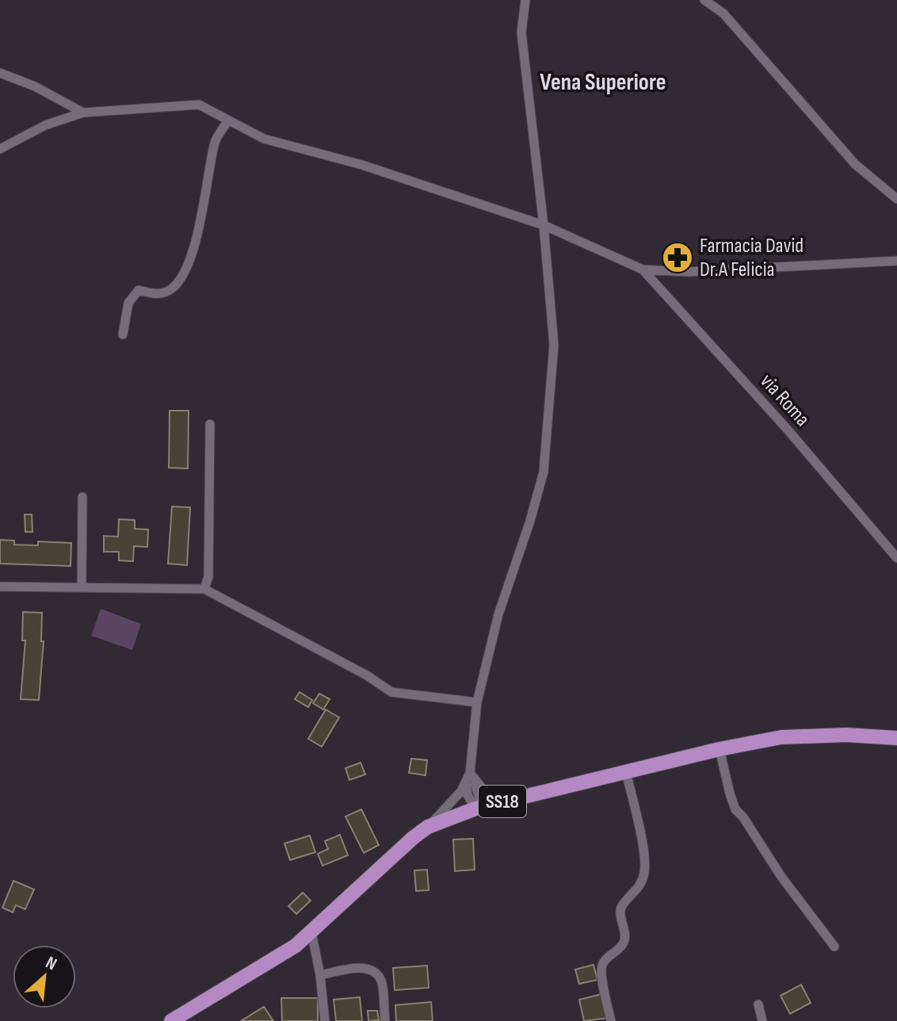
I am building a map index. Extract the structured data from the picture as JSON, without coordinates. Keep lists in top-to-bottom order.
{
  "streets": {
    "main road": ["SS18"],
    "street": ["via Roma"]
  },
  "districts": ["Vena Superiore"],
  "places": {
    "pharmacy": ["Farmacia David Dr.A Felicia"]
  },
  "north": "top right"
}
